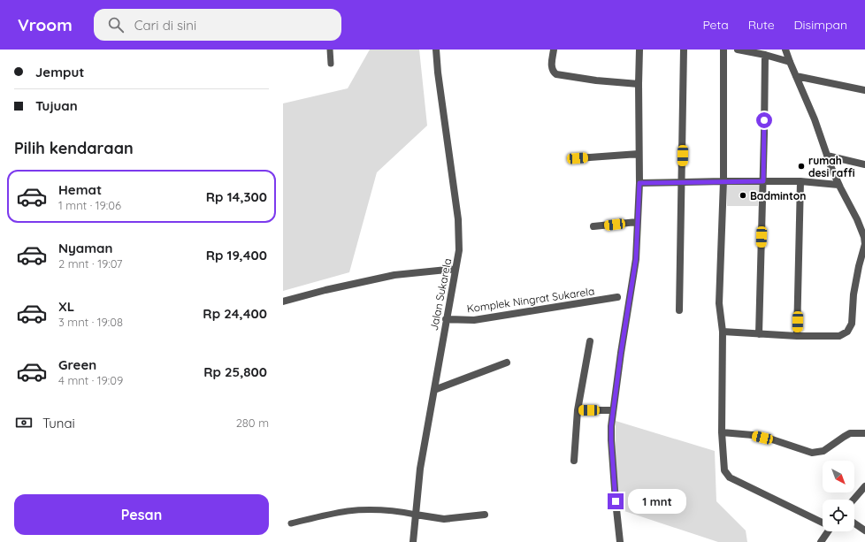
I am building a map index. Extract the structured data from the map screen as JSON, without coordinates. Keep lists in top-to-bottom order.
{
  "streets": {
    "street": ["Jalan Sukarela", "Komplek Ningrat Sukarela"]
  },
  "crossings": [
    ["Jalan Sukarela", "Komplek Ningrat Sukarela"]
  ],
  "places": ["rumah desi raffi", "Badminton"],
  "north": "bottom right",
  "page": {
    "header": "Vroom",
    "search": "Cari di sini",
    "nav": ["Peta", "Rute", "Disimpan"],
    "banner": ["Jemput", "Tujuan"],
    "heading": "Pilih kendaraan",
    "list": [
      {
        "name": "Hemat",
        "note": "1 mnt · 19:06",
        "value": "Rp 14,300"
      },
      {
        "name": "Nyaman",
        "note": "2 mnt · 19:07",
        "value": "Rp 19,400"
      },
      {
        "name": "XL",
        "note": "3 mnt · 19:08",
        "value": "Rp 24,400"
      },
      {
        "name": "Green",
        "note": "4 mnt · 19:09",
        "value": "Rp 25,800"
      }
    ],
    "pay": ["Tunai", "280 m"],
    "buttons": "Pesan",
    "bubble": "1 mnt"
  }
}
